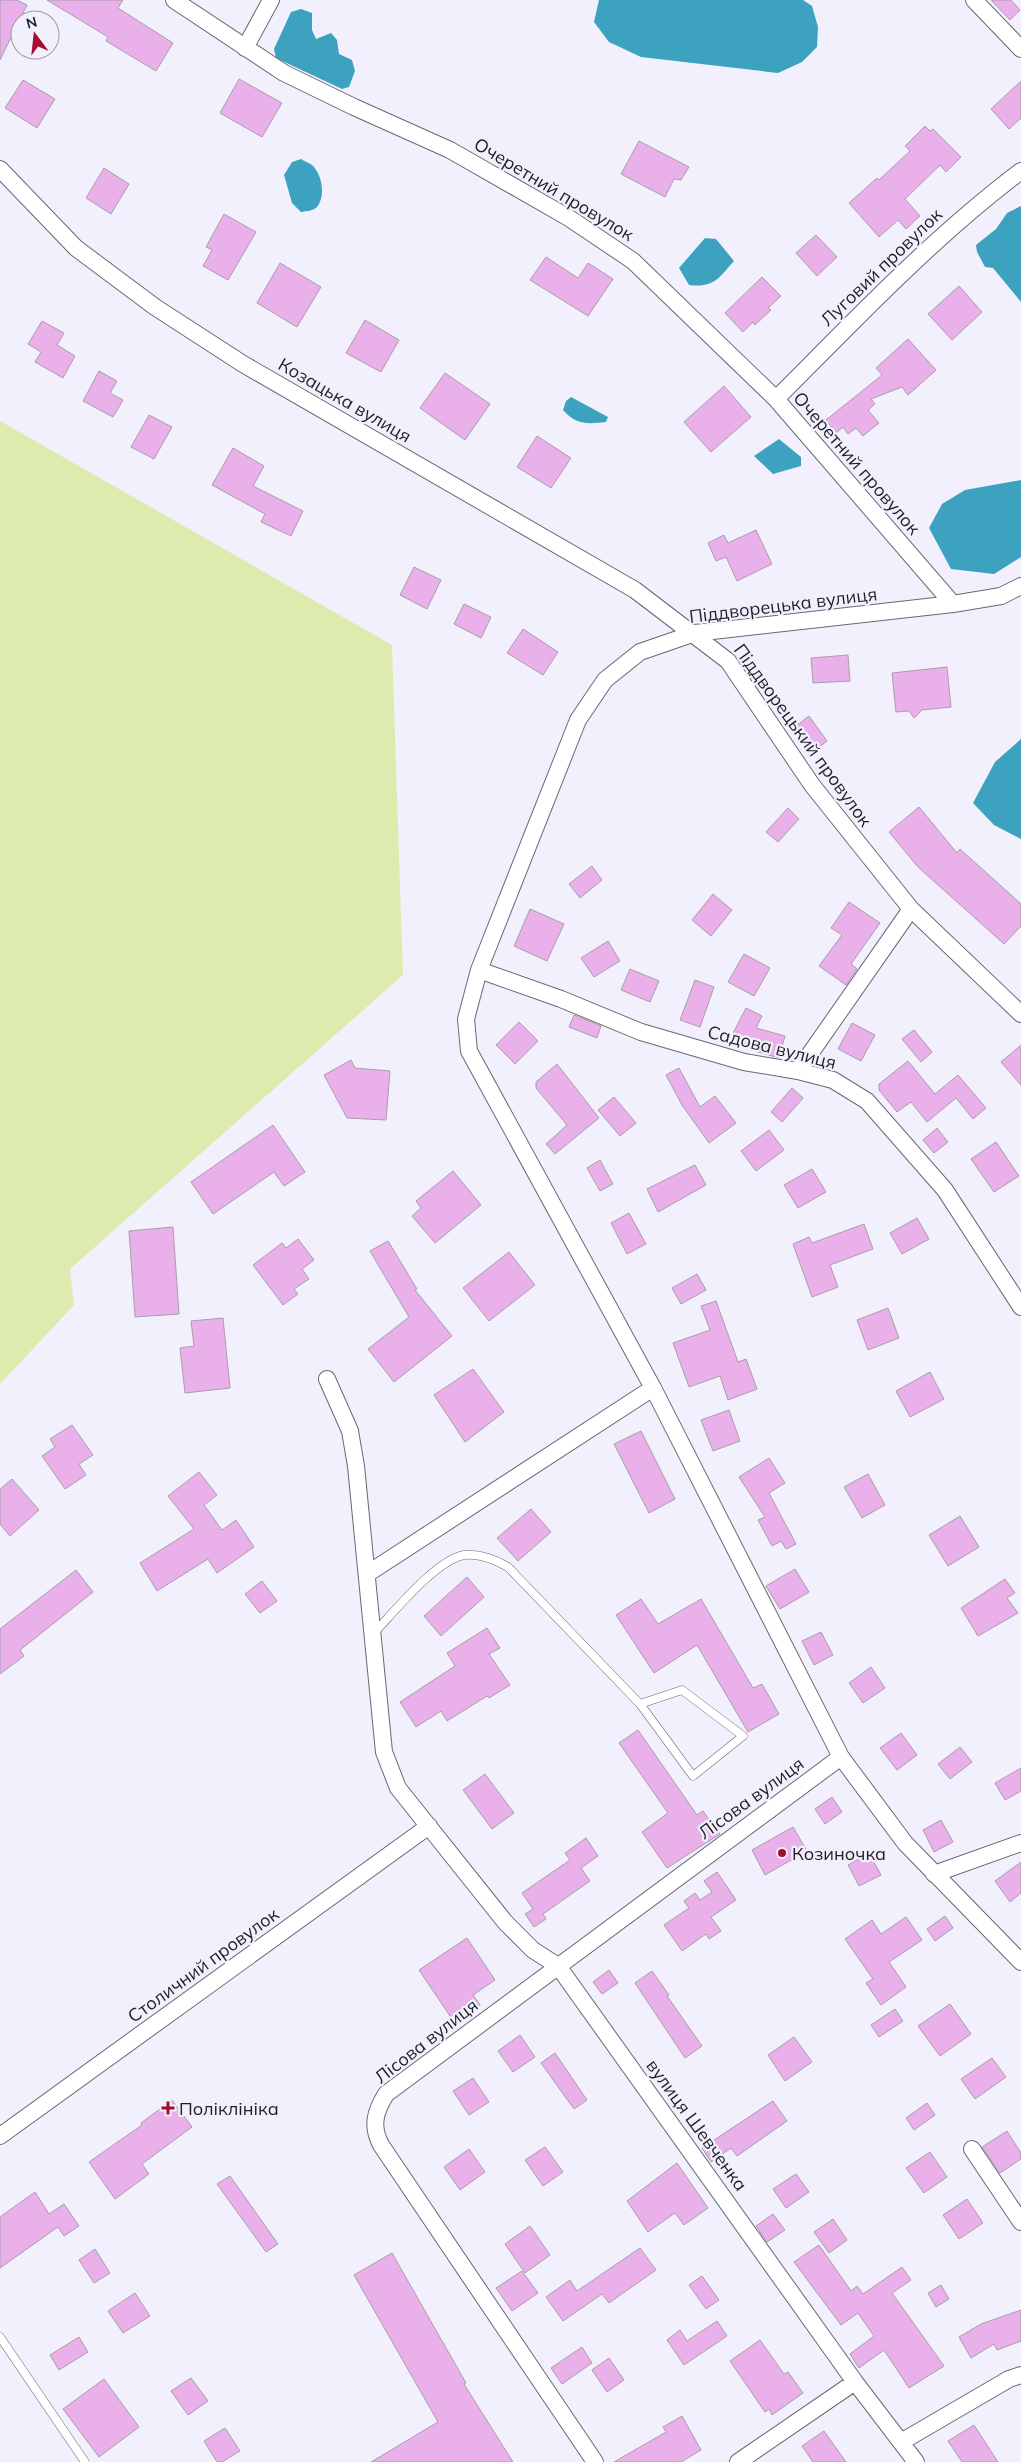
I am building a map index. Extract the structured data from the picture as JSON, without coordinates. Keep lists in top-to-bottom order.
{
  "streets": {
    "street": [
      "Очеретний провулок",
      "Луговий провулок",
      "Козацька вулиця",
      "Піддворецька вулиця",
      "Піддворецький провулок",
      "Садова вулиця",
      "Лісова вулиця",
      "Столичний провулок",
      "вулиця Шевченка"
    ]
  },
  "crossings": [
    ["Очеретний провулок", "Луговий провулок"],
    ["Очеретний провулок", "Піддворецька вулиця"],
    ["Козацька вулиця", "Піддворецька вулиця"],
    ["Козацька вулиця", "Піддворецький провулок"],
    ["Піддворецька вулиця", "Піддворецький провулок"],
    ["Піддворецька вулиця", "Садова вулиця"],
    ["Піддворецька вулиця", "Лісова вулиця"],
    ["Лісова вулиця", "вулиця Шевченка"],
    ["Столичний провулок", "вулиця Шевченка"]
  ],
  "places": {
    "other": ["Козиночка"],
    "health": ["Поліклініка"]
  },
  "north": "top"
}
